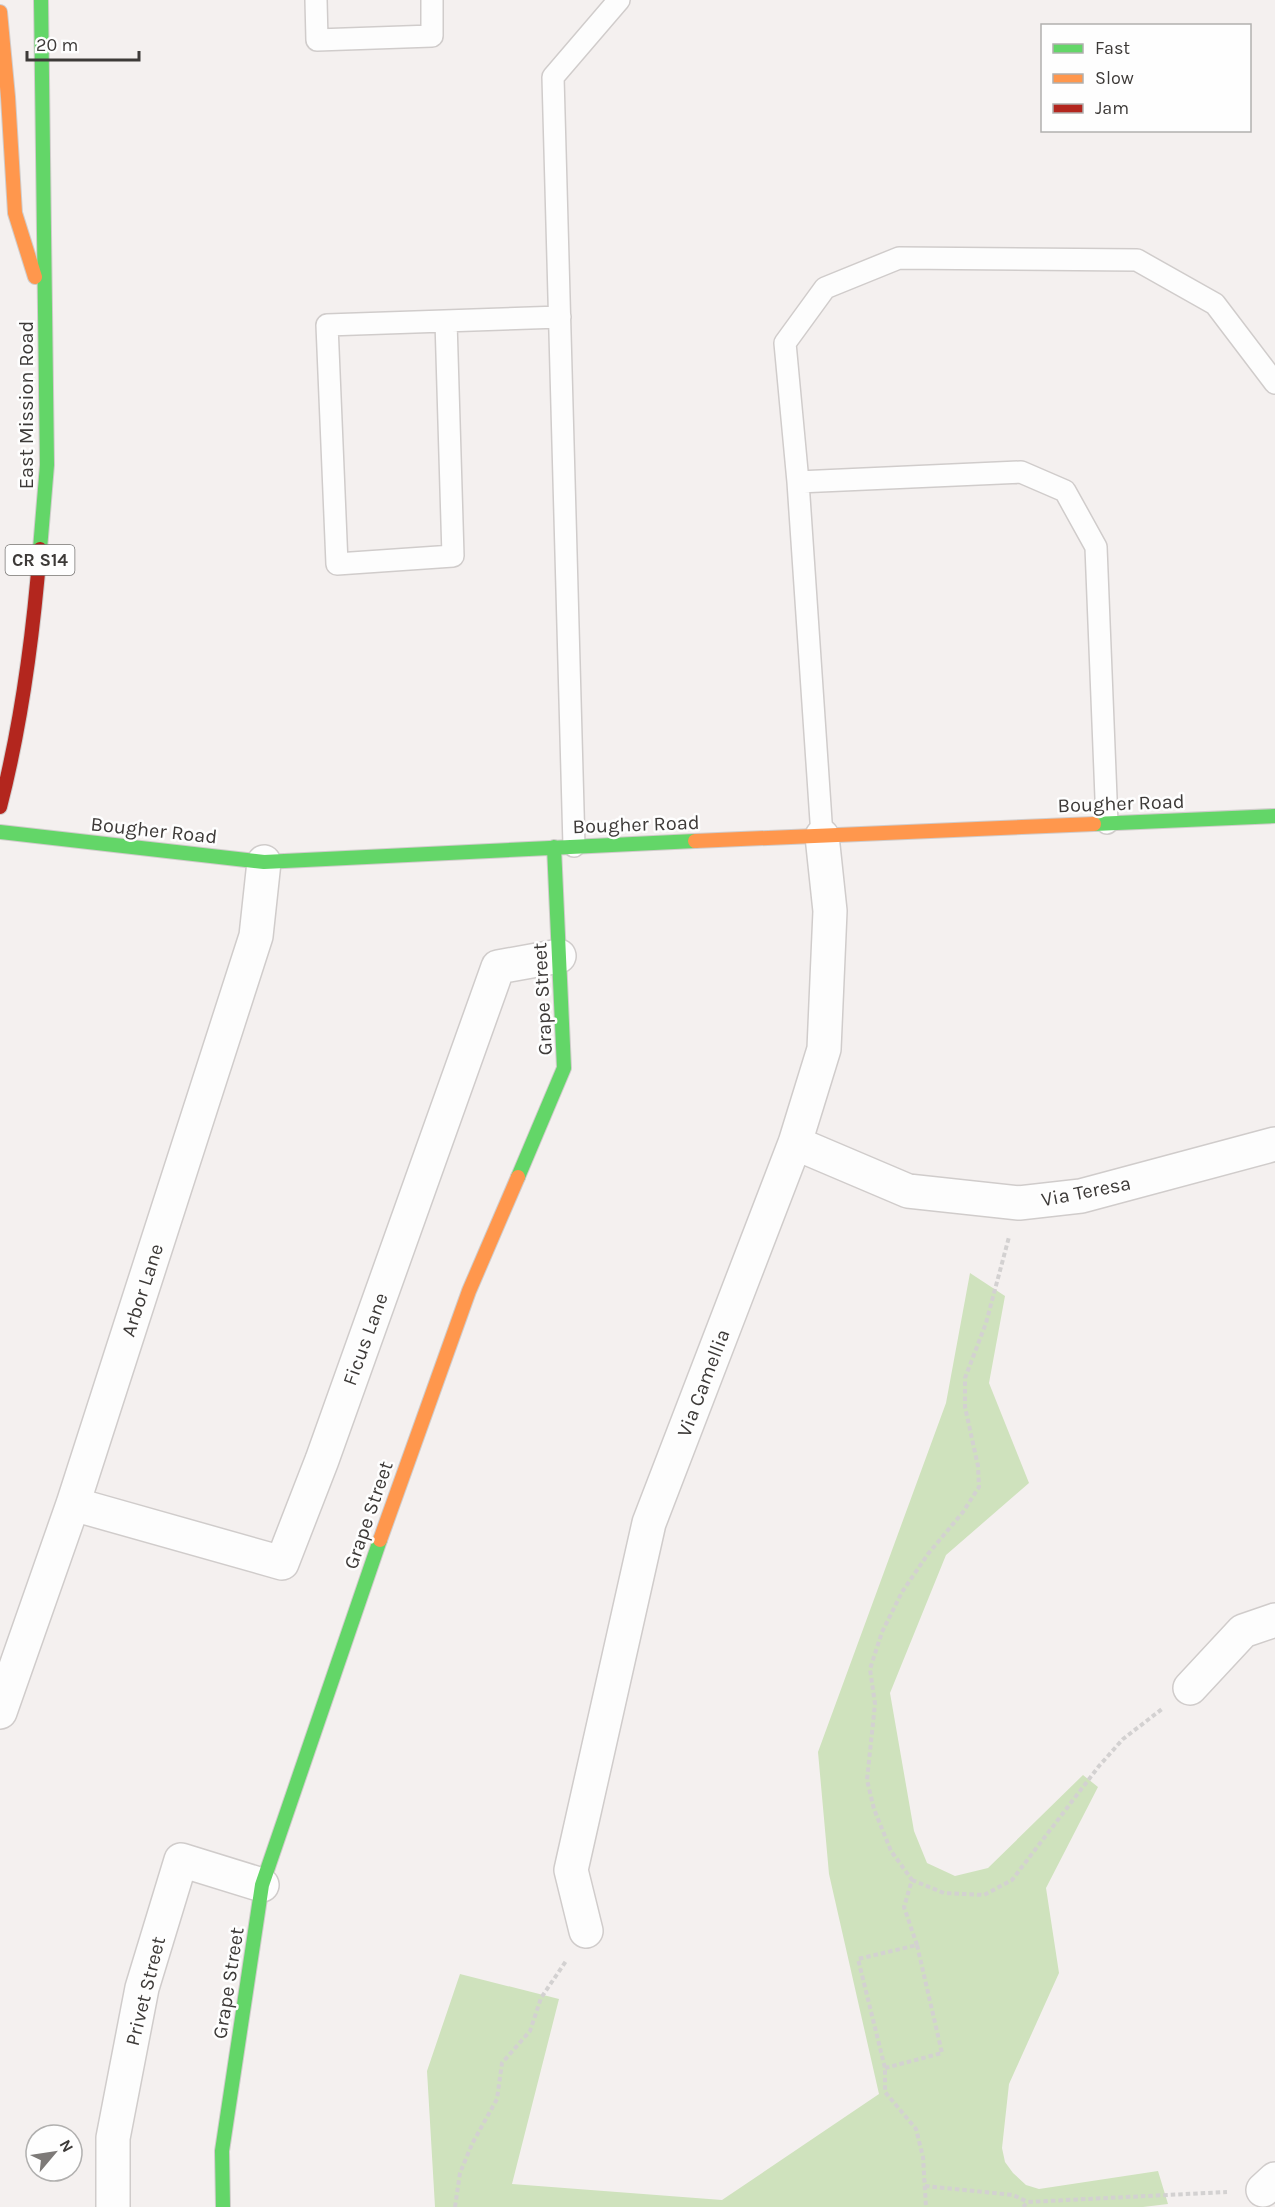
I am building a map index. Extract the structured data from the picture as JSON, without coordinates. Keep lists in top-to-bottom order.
{
  "streets": {
    "street": [
      "East Mission Road",
      "CR S14",
      "Bougher Road",
      "Grape Street",
      "Via Teresa",
      "Arbor Lane",
      "Ficus Lane",
      "Via Camellia",
      "Privet Street"
    ]
  },
  "crossings": [
    ["Bougher Road", "Grape Street"],
    ["Bougher Road", "Arbor Lane"],
    ["Bougher Road", "Via Camellia"],
    ["Grape Street", "Ficus Lane"],
    ["Grape Street", "Privet Street"],
    ["Via Teresa", "Via Camellia"],
    ["Arbor Lane", "Ficus Lane"]
  ],
  "legend": ["Fast", "Slow", "Jam"],
  "scale_bar": "20 m",
  "north": "top right"
}
